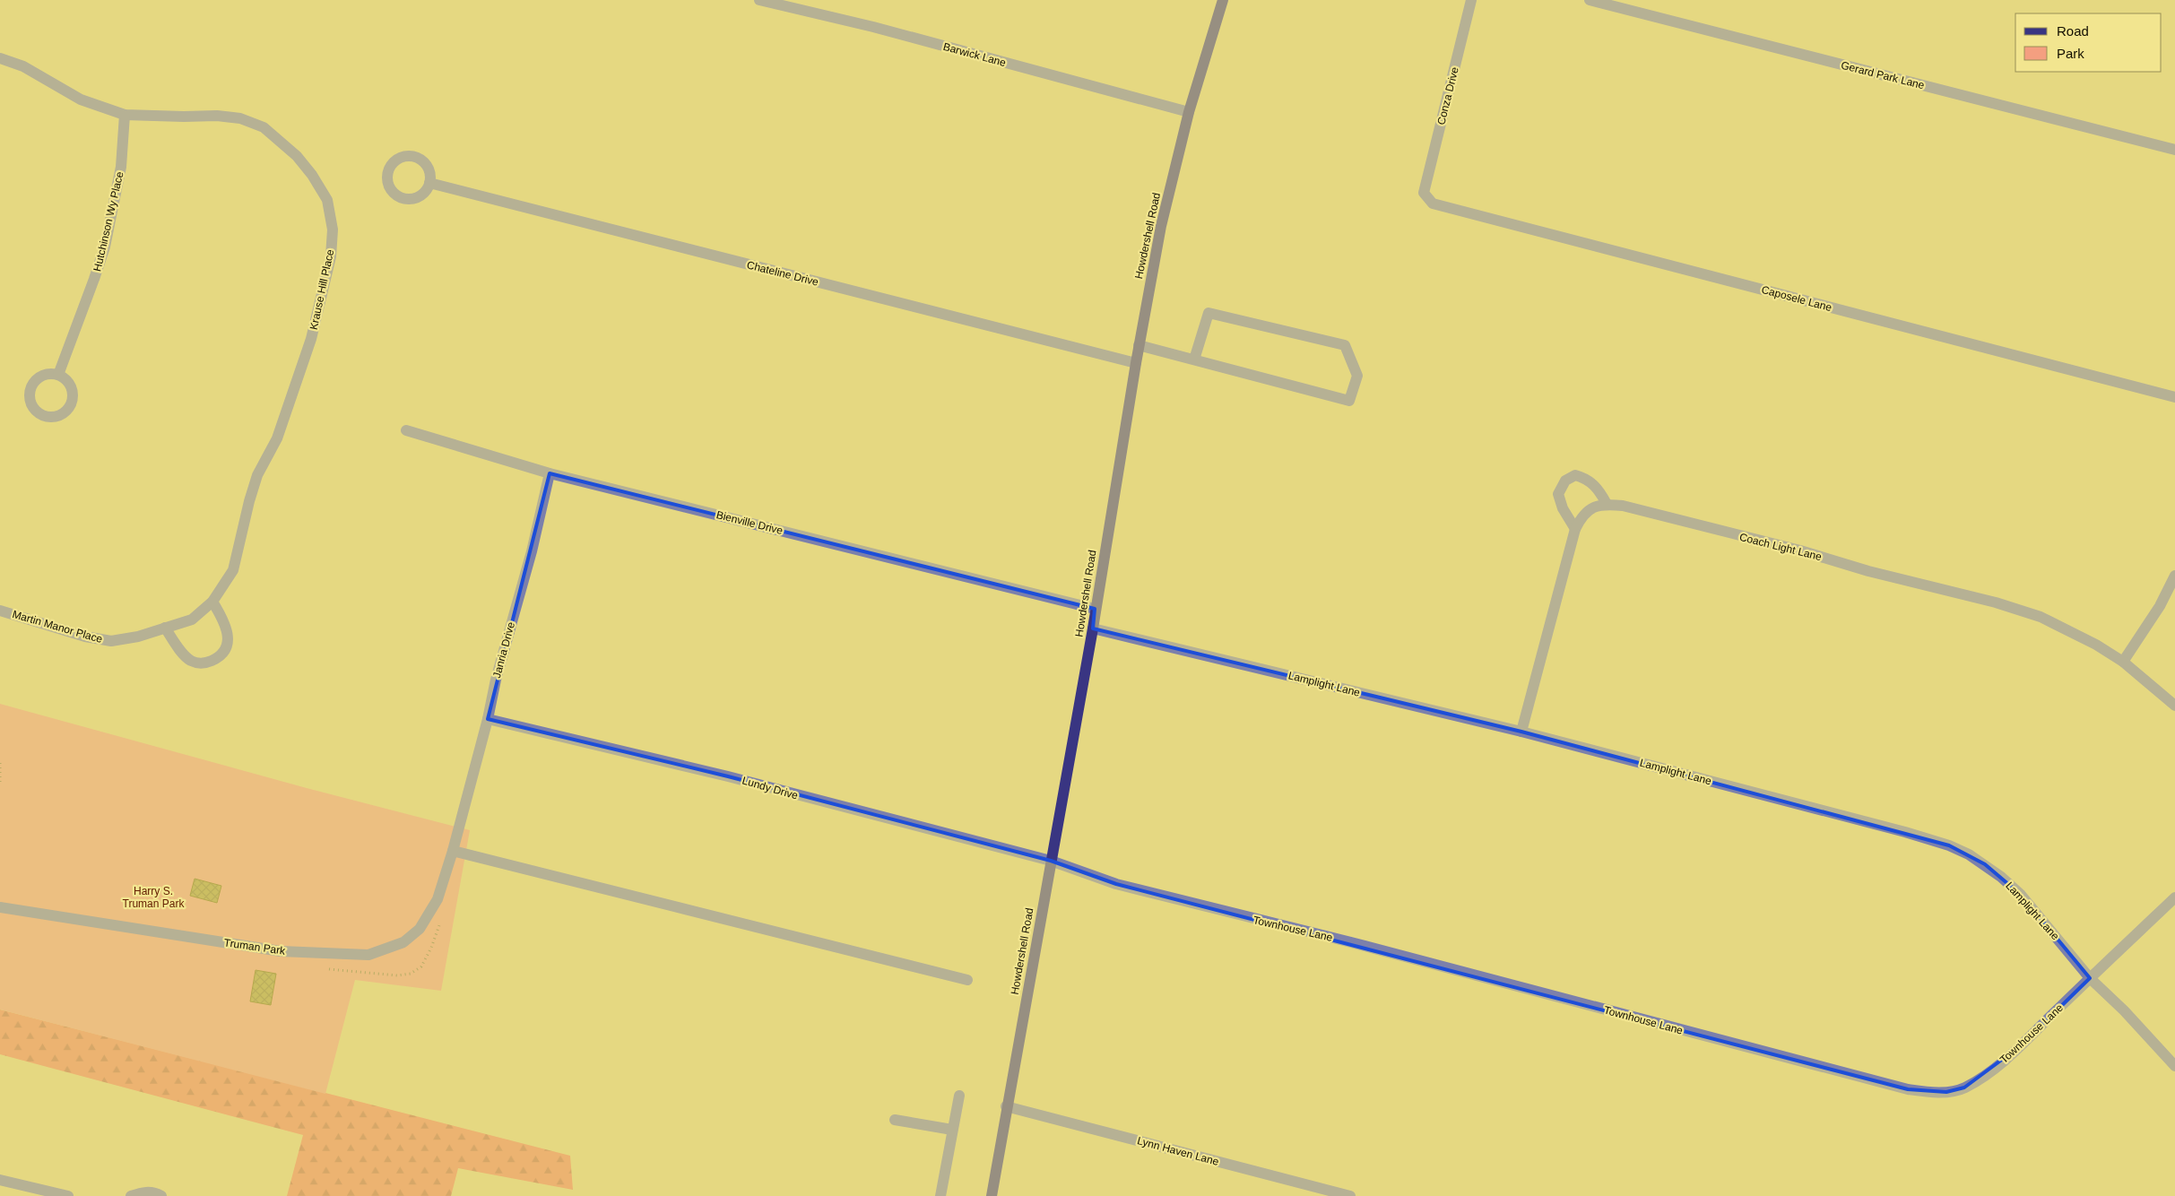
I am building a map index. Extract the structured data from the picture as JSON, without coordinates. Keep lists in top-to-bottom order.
{
  "streets": {
    "main road": ["Howdershell Road"],
    "street": [
      "Barwick Lane",
      "Gerard Park Lane",
      "Conza Drive",
      "Hutchinson Wy Place",
      "Chateline Drive",
      "Krause Hill Place",
      "Caposele Lane",
      "Bienville Drive",
      "Coach Light Lane",
      "Martin Manor Place",
      "Janria Drive",
      "Lamplight Lane",
      "Lundy Drive",
      "Townhouse Lane",
      "Truman Park",
      "Lynn Haven Lane"
    ]
  },
  "crossings": [
    ["Barwick Lane", "Howdershell Road"],
    ["Conza Drive", "Caposele Lane"],
    ["Hutchinson Wy Place", "Krause Hill Place"],
    ["Howdershell Road", "Chateline Drive"],
    ["Howdershell Road", "Bienville Drive"],
    ["Howdershell Road", "Lamplight Lane"],
    ["Howdershell Road", "Lundy Drive"],
    ["Howdershell Road", "Townhouse Lane"],
    ["Howdershell Road", "Lynn Haven Lane"],
    ["Krause Hill Place", "Martin Manor Place"],
    ["Bienville Drive", "Janria Drive"],
    ["Janria Drive", "Lundy Drive"],
    ["Janria Drive", "Truman Park"],
    ["Lamplight Lane", "Townhouse Lane"],
    ["Lundy Drive", "Townhouse Lane"]
  ],
  "parks": ["Harry S. Truman Park"],
  "legend": ["Road", "Park"]
}
